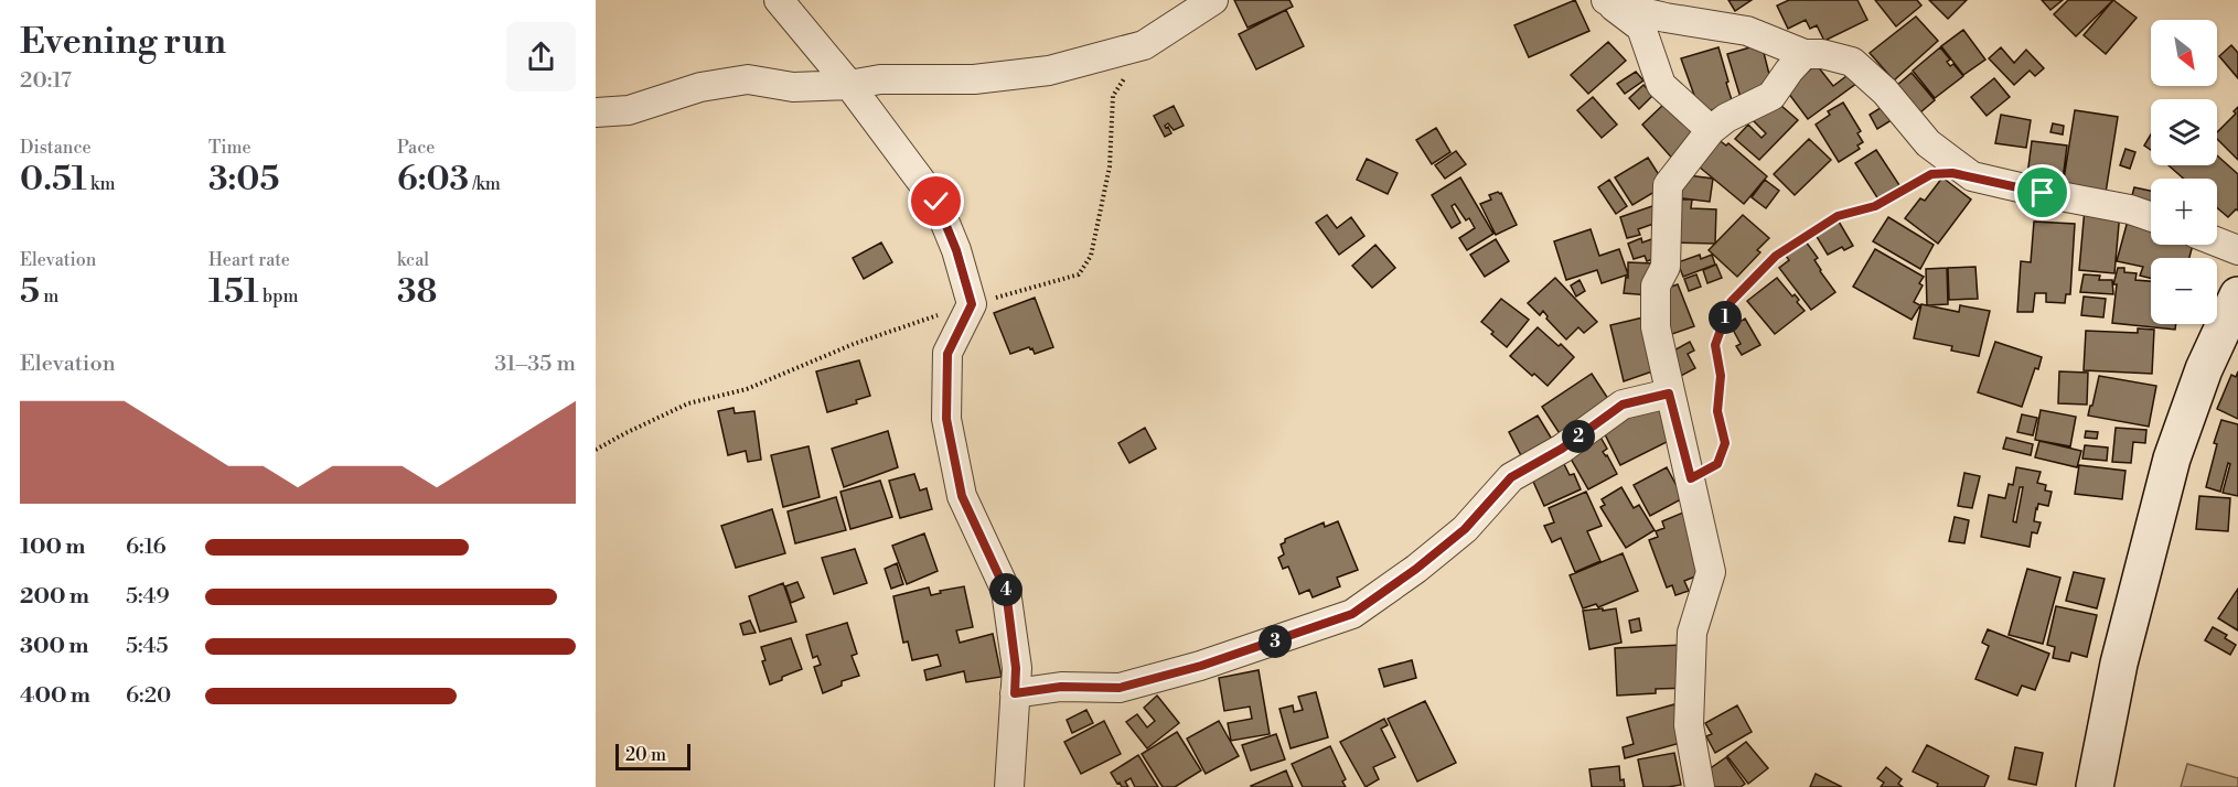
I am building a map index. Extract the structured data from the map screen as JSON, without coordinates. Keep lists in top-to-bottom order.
{
  "scale_bar": "20 m",
  "north": "bottom right",
  "page": {
    "heading": ["Evening run", "20:17"],
    "map_buttons": ["+", "−"],
    "stats": [
      ["Distance", "0.51 km"],
      ["Time", "3:05"],
      ["Pace", "6:03 /km"],
      ["Elevation", "5 m"],
      ["Heart rate", "151 bpm"],
      ["kcal", "38"]
    ],
    "pins": [
      "1",
      "2",
      "4",
      "3"
    ],
    "chart": ["Elevation", "31–35 m"],
    "list": [
      {
        "name": "100 m",
        "note": "6:16"
      },
      {
        "name": "200 m",
        "note": "5:49"
      },
      {
        "name": "300 m",
        "note": "5:45"
      },
      {
        "name": "400 m",
        "note": "6:20"
      }
    ],
    "scale": "20 m"
  }
}
